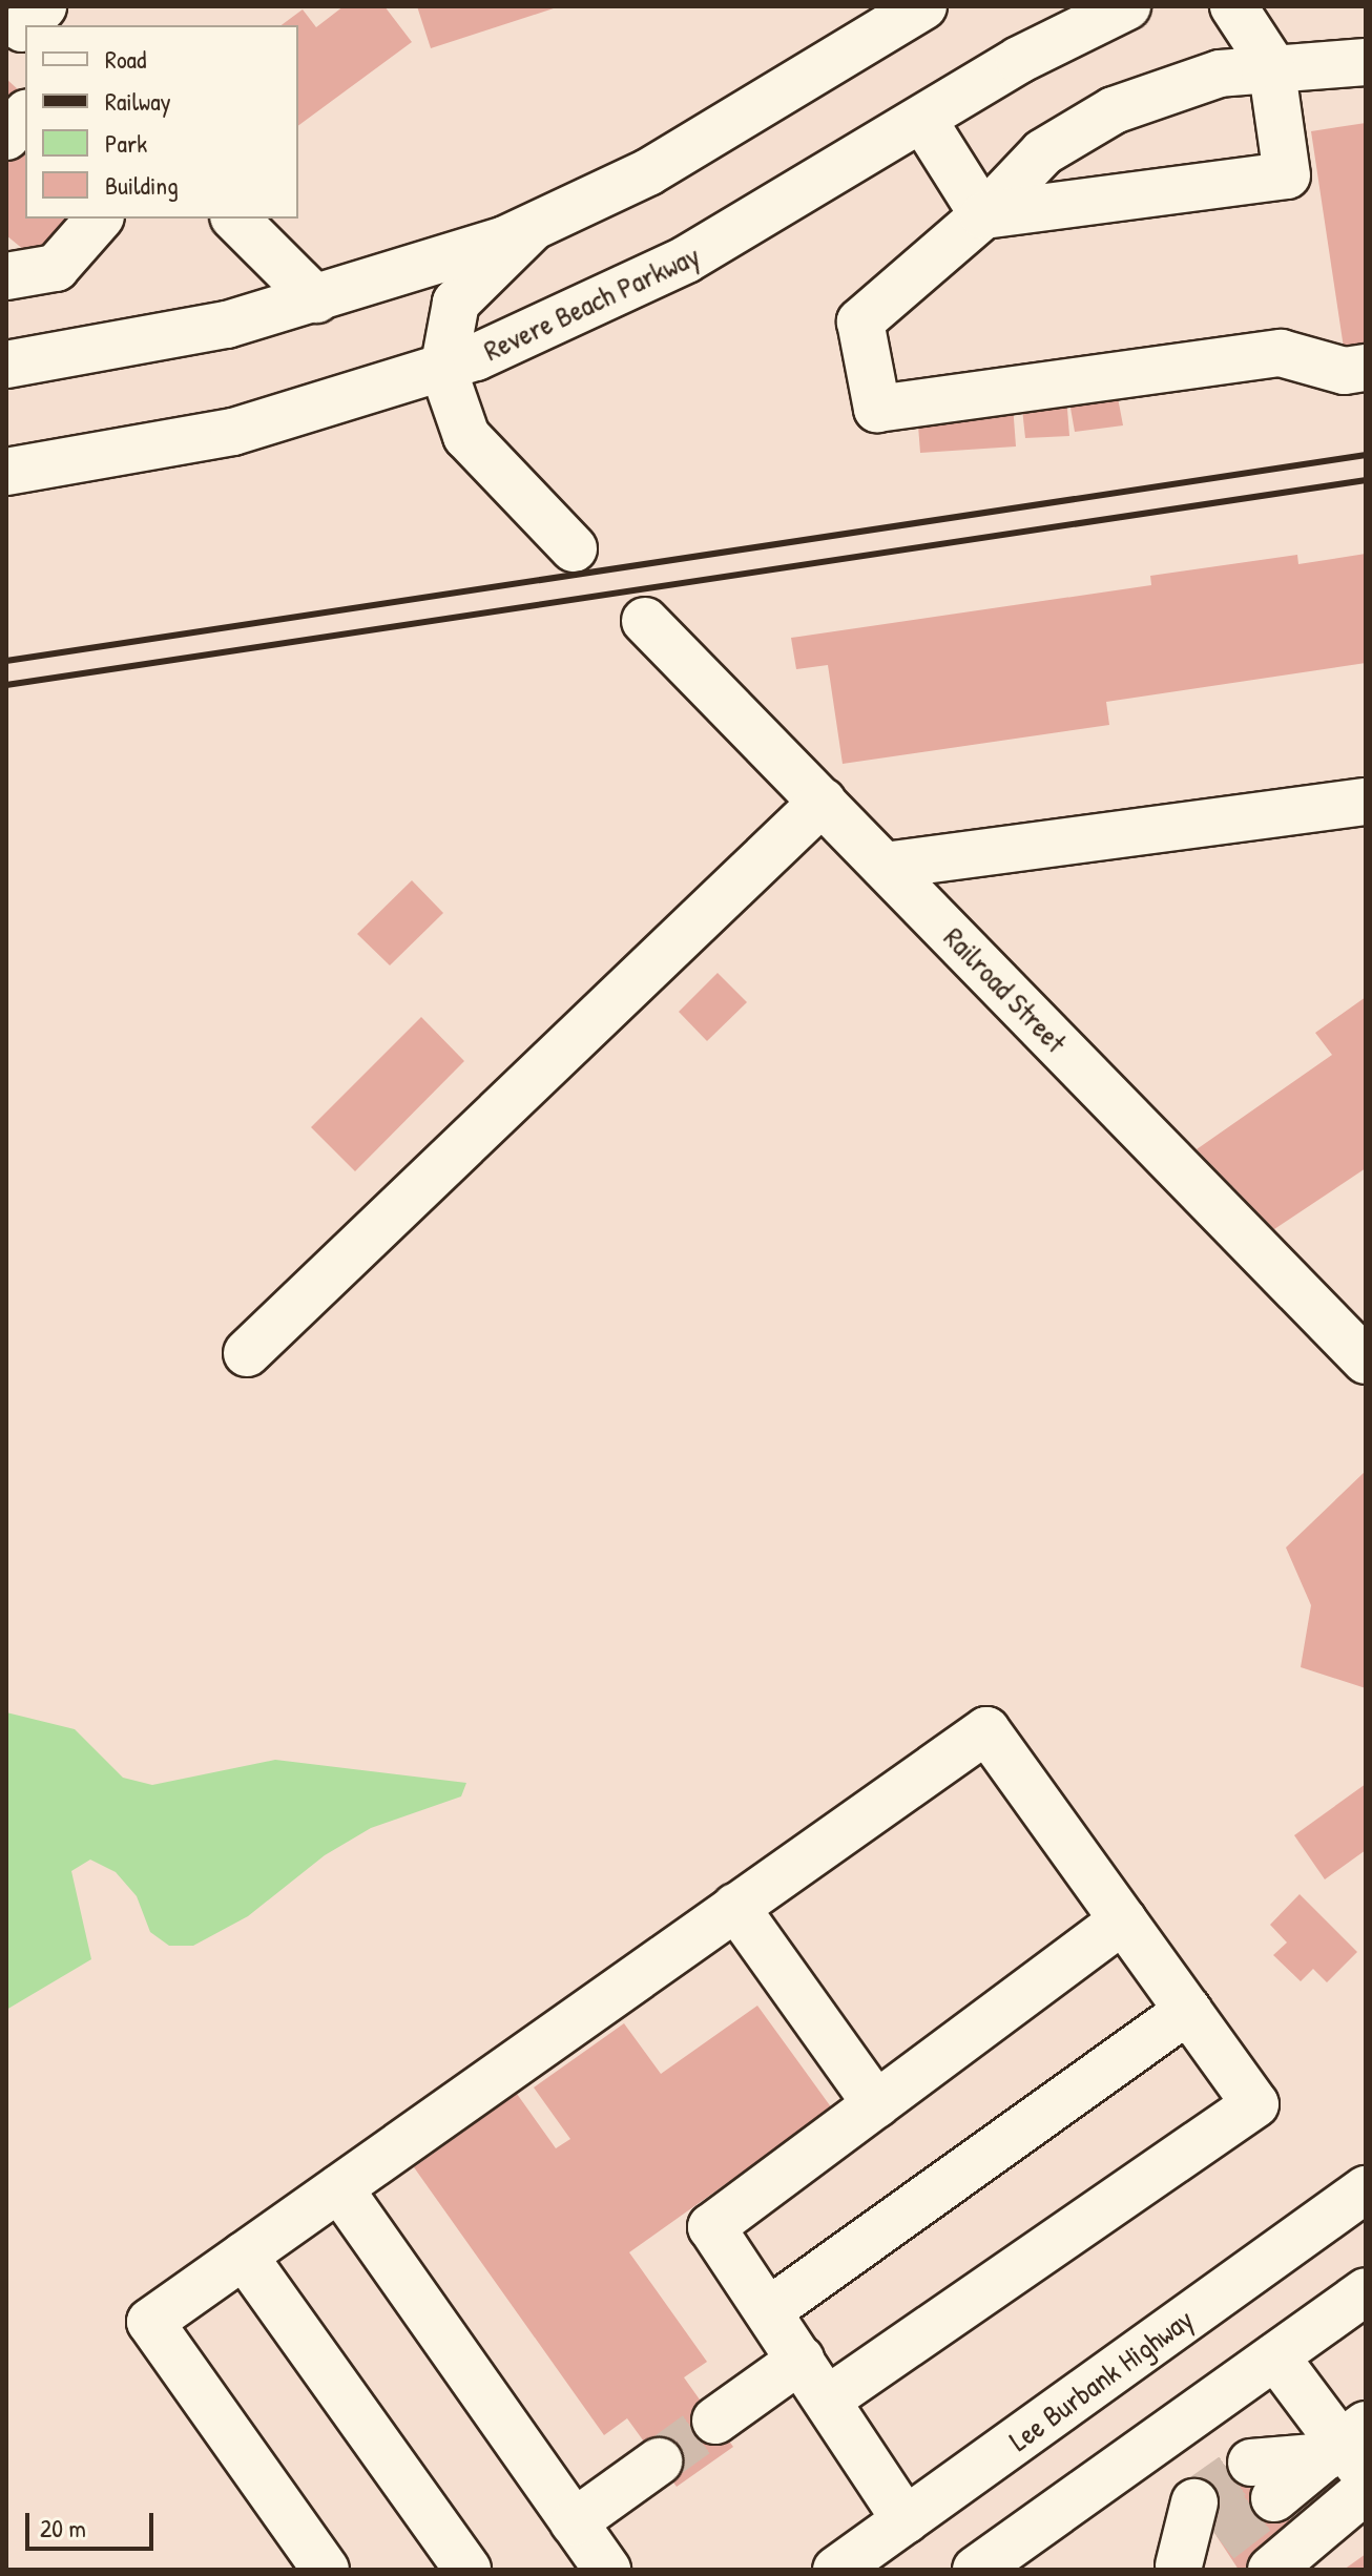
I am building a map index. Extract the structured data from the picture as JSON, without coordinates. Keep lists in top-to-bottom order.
{
  "streets": {
    "main road": ["Revere Beach Parkway", "Railroad Street", "Lee Burbank Highway"]
  },
  "legend": [
    "Road",
    "Railway",
    "Park",
    "Building"
  ],
  "scale_bar": "20 m"
}
